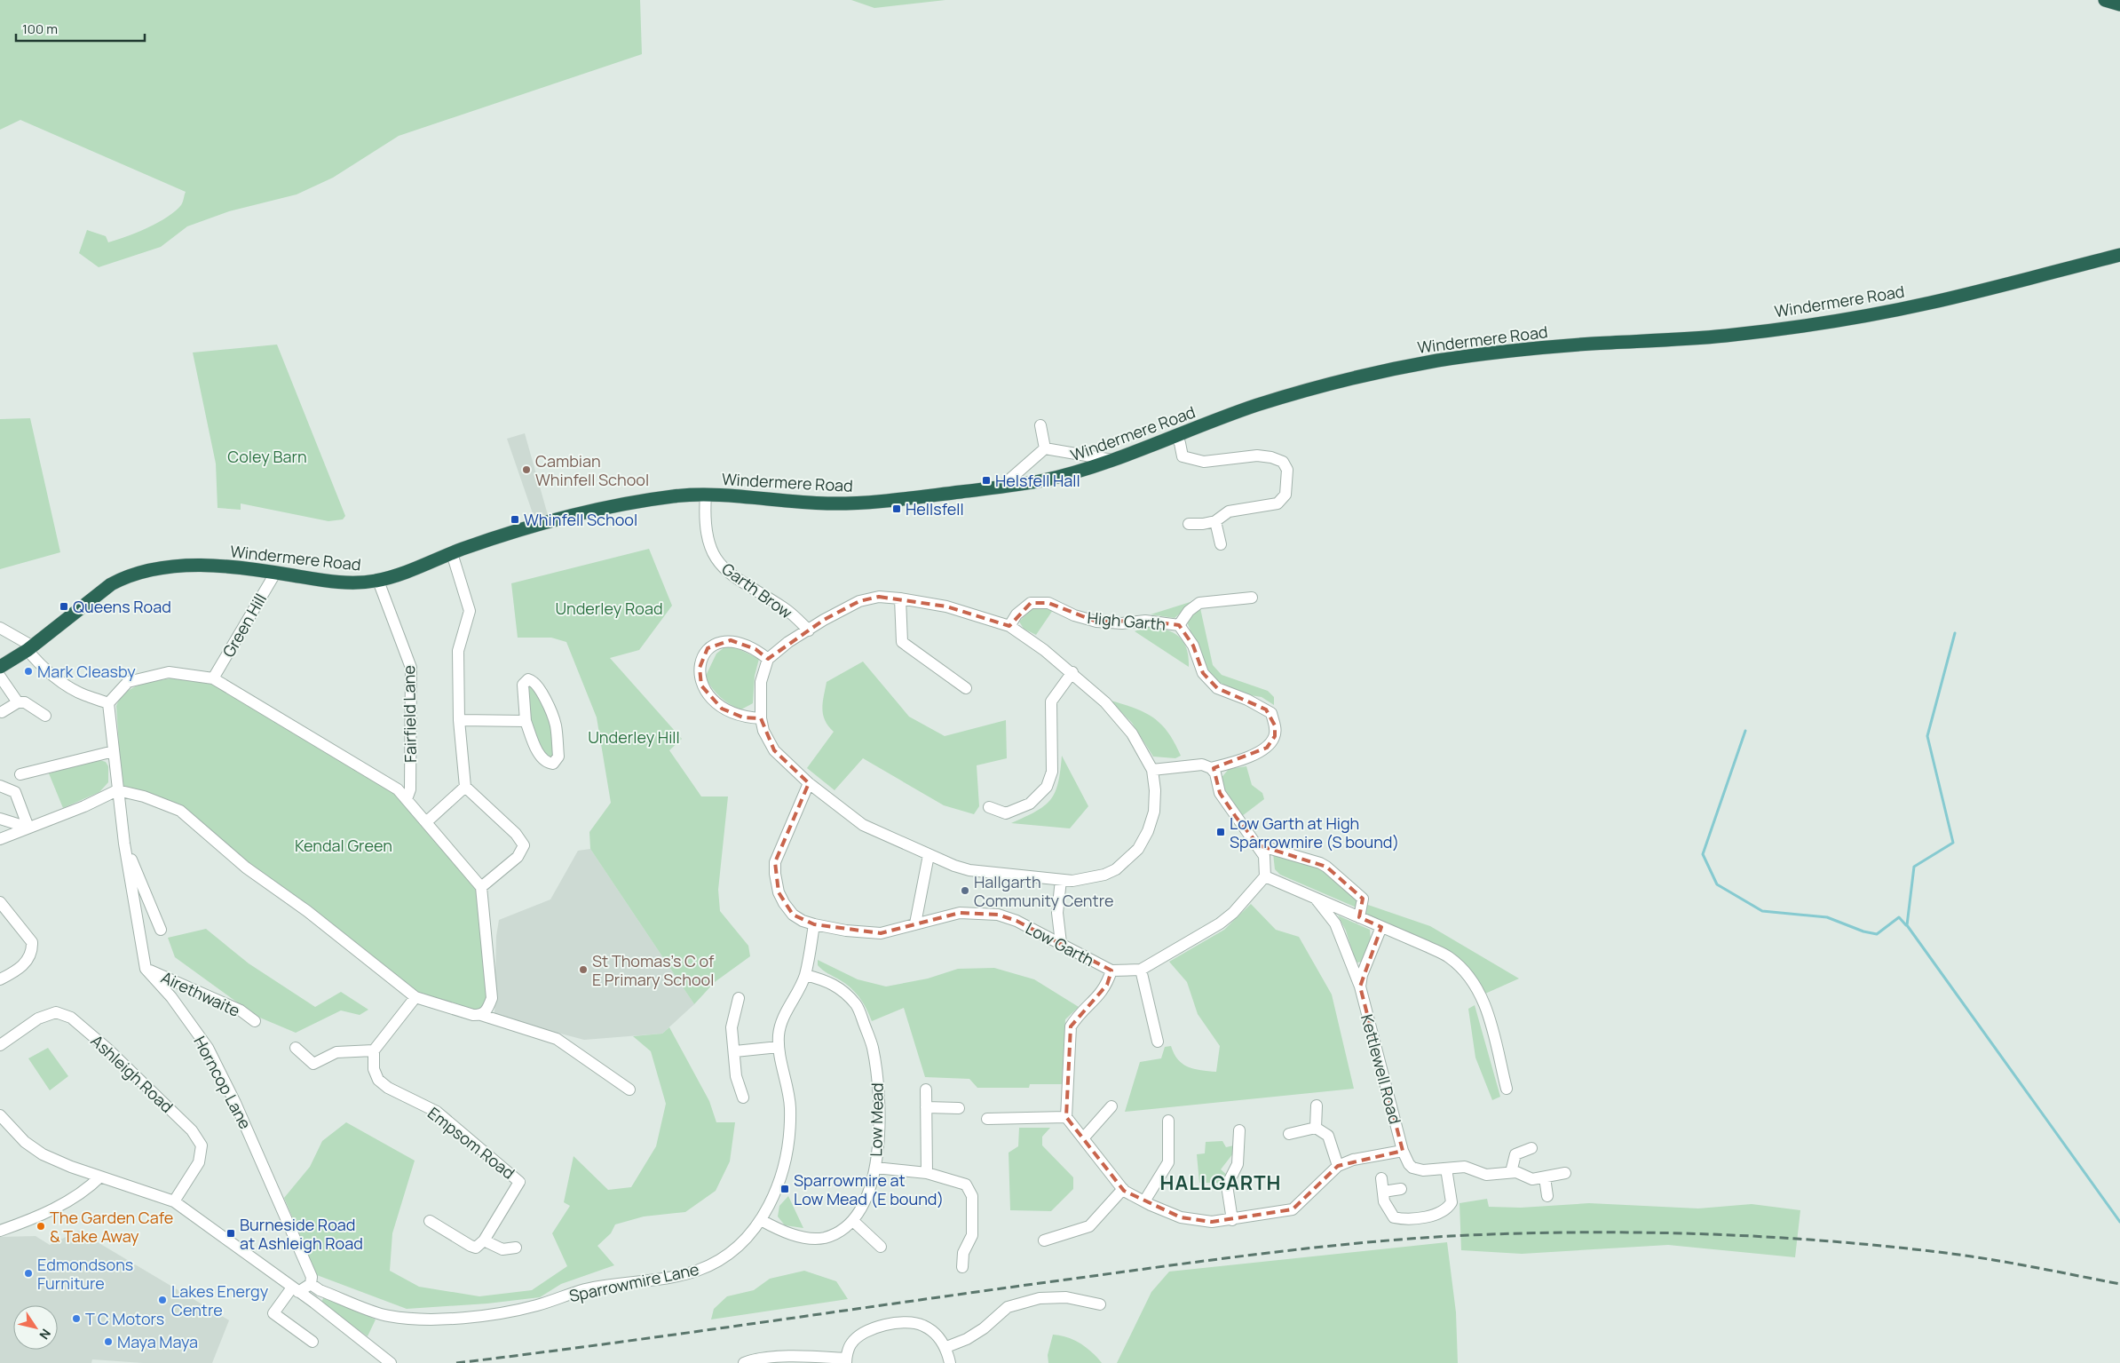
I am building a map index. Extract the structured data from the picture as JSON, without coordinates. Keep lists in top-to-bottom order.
{
  "streets": {
    "highway": ["Windermere Road"],
    "street": [
      "Garth Brow",
      "High Garth",
      "Green Hill",
      "Fairfield Lane",
      "Low Garth",
      "Airethwaite",
      "Kettlewell Road",
      "Ashleigh Road",
      "Horncop Lane",
      "Low Mead",
      "Empsom Road",
      "Sparrowmire Lane"
    ]
  },
  "crossings": [
    ["Windermere Road", "Garth Brow"],
    ["Windermere Road", "Green Hill"],
    ["Windermere Road", "Fairfield Lane"],
    ["Low Garth", "Sparrowmire Lane"],
    ["Airethwaite", "Horncop Lane"],
    ["Horncop Lane", "Sparrowmire Lane"],
    ["Low Mead", "Sparrowmire Lane"]
  ],
  "districts": ["HALLGARTH"],
  "parks": [
    "Coley Barn",
    "Underley Road",
    "Underley Hill",
    "Kendal Green"
  ],
  "places": {
    "other": [
      "Cambian Whinfell School",
      "Mark Cleasby",
      "Hallgarth Community Centre",
      "St Thomas's C of E Primary School",
      "The Garden Cafe & Take Away",
      "Edmondsons Furniture",
      "Lakes Energy Centre",
      "T C Motors",
      "Maya Maya"
    ],
    "transit": [
      "Helsfell Hall",
      "Hellsfell",
      "Whinfell School",
      "Queens Road",
      "Low Garth at High Sparrowmire (S bound)",
      "Sparrowmire at Low Mead (E bound)",
      "Burneside Road at Ashleigh Road"
    ]
  },
  "scale_bar": "100 m",
  "north": "bottom right"
}
